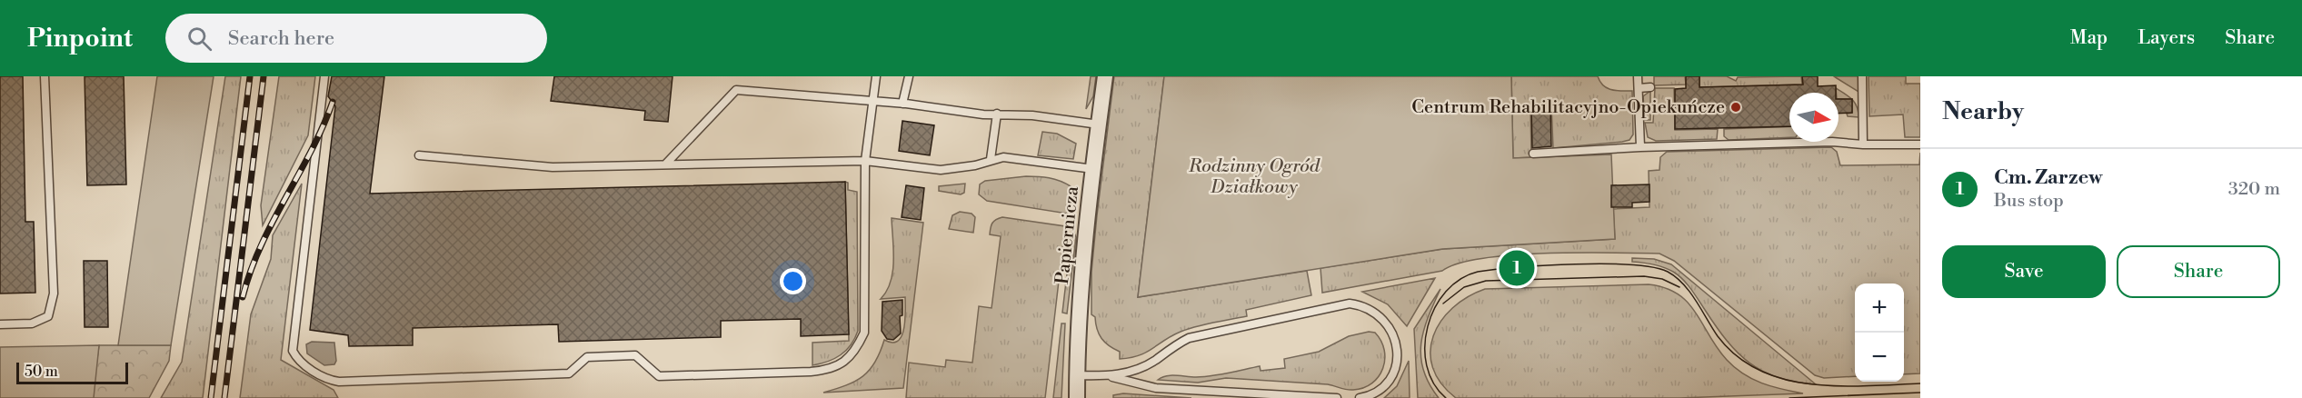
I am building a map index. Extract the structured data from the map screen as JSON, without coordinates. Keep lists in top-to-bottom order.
{
  "streets": {
    "street": ["Papiernicza"]
  },
  "parks": ["Rodzinny Ogród Działkowy"],
  "places": ["Centrum Rehabilitacyjno-Opiekuńcze"],
  "scale_bar": "50 m",
  "north": "right",
  "page": {
    "header": "Pinpoint",
    "search": "Search here",
    "nav": ["Map", "Layers", "Share"],
    "heading": "Nearby",
    "list": [
      {
        "mark": "1",
        "name": "Cm. Zarzew",
        "note": "Bus stop",
        "value": "320 m"
      }
    ],
    "buttons": ["Save", "Share"],
    "pins": "1",
    "map_buttons": ["+", "−"],
    "scale": "50 m"
  }
}
